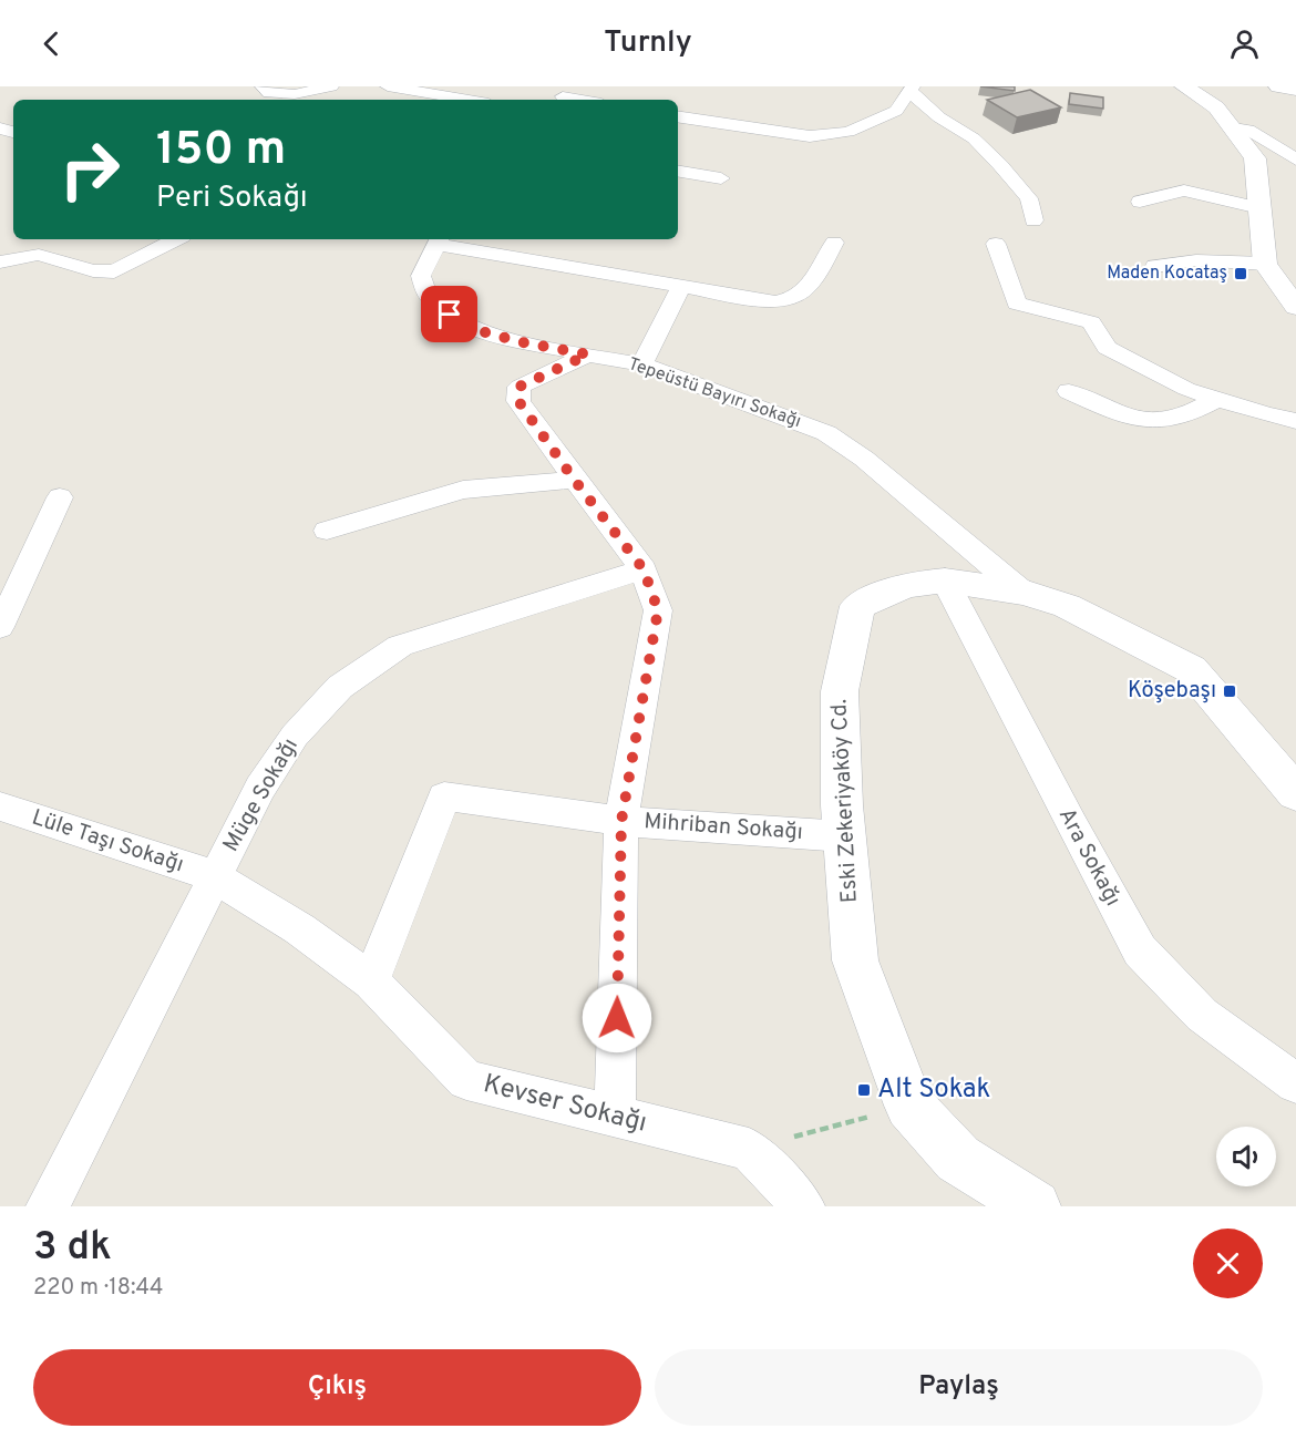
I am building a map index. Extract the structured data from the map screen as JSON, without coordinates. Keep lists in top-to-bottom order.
{
  "streets": {
    "street": [
      "Tepeüstü Bayırı Sokağı",
      "Müge Sokağı",
      "Eski Zekeriyaköy Cd.",
      "Mihriban Sokağı",
      "Lüle Taşı Sokağı",
      "Ara Sokağı",
      "Kevser Sokağı"
    ]
  },
  "crossings": [
    ["Tepeüstü Bayırı Sokağı", "Eski Zekeriyaköy Cd."],
    ["Müge Sokağı", "Lüle Taşı Sokağı"],
    ["Müge Sokağı", "Kevser Sokağı"],
    ["Eski Zekeriyaköy Cd.", "Mihriban Sokağı"],
    ["Eski Zekeriyaköy Cd.", "Ara Sokağı"],
    ["Mihriban Sokağı", "Kevser Sokağı"],
    ["Lüle Taşı Sokağı", "Kevser Sokağı"]
  ],
  "places": {
    "transit": ["Maden Kocataş", "Köşebaşı", "Alt Sokak"]
  },
  "page": {
    "header": "Turnly",
    "turn": ["150 m", "Peri Sokağı"],
    "heading": ["3 dk", "220 m · 18:44"],
    "buttons": ["Çıkış", "Paylaş"]
  }
}
